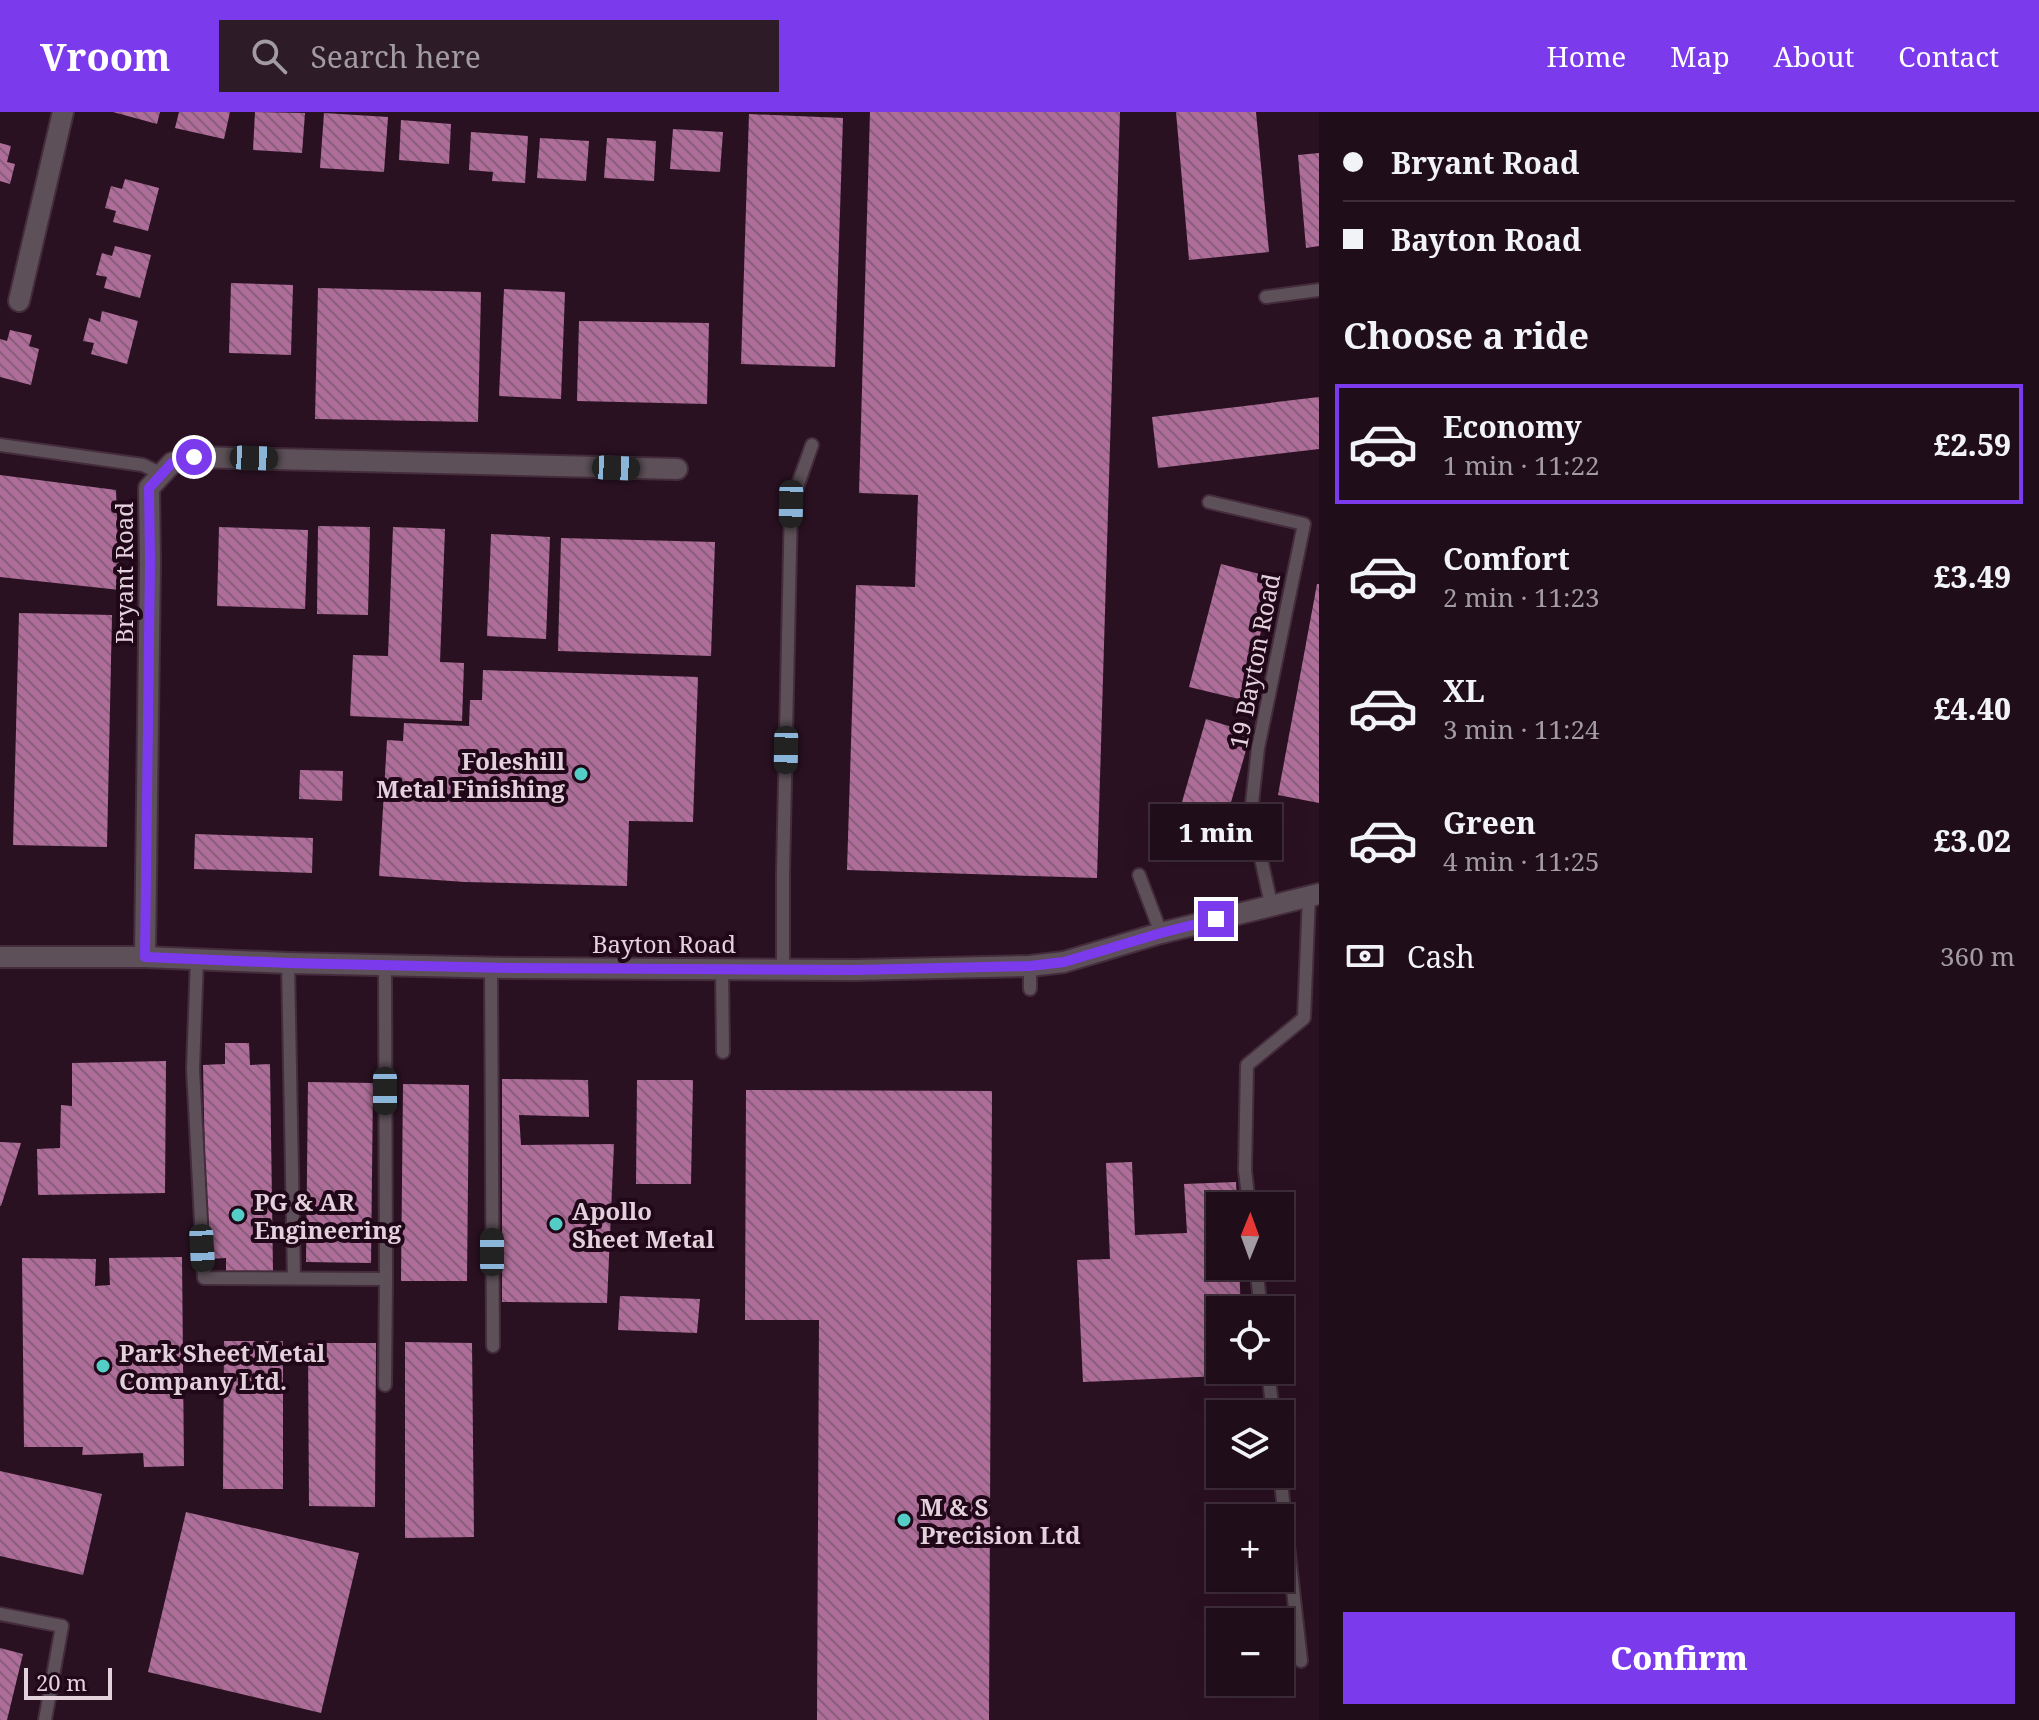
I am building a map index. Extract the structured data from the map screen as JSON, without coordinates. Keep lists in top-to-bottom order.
{
  "streets": {
    "street": ["Bryant Road", "Bayton Road"],
    "lane": ["19 Bayton Road"]
  },
  "crossings": [
    ["Bryant Road", "Bayton Road"],
    ["19 Bayton Road", "Bayton Road"]
  ],
  "places": [
    "Foleshill Metal Finishing",
    "PG & AR Engineering",
    "Apollo Sheet Metal",
    "Park Sheet Metal Company Ltd.",
    "M & S Precision Ltd"
  ],
  "scale_bar": "20 m",
  "north": "top",
  "page": {
    "header": "Vroom",
    "search": "Search here",
    "nav": [
      "Home",
      "Map",
      "About",
      "Contact"
    ],
    "banner": ["Bryant Road", "Bayton Road"],
    "heading": "Choose a ride",
    "list": [
      {
        "name": "Economy",
        "note": "1 min · 11:22",
        "value": "£2.59"
      },
      {
        "name": "Comfort",
        "note": "2 min · 11:23",
        "value": "£3.49"
      },
      {
        "name": "XL",
        "note": "3 min · 11:24",
        "value": "£4.40"
      },
      {
        "name": "Green",
        "note": "4 min · 11:25",
        "value": "£3.02"
      }
    ],
    "bubble": "1 min",
    "pay": ["Cash", "360 m"],
    "map_buttons": ["+", "−"],
    "buttons": "Confirm",
    "scale": "20 m"
  }
}
